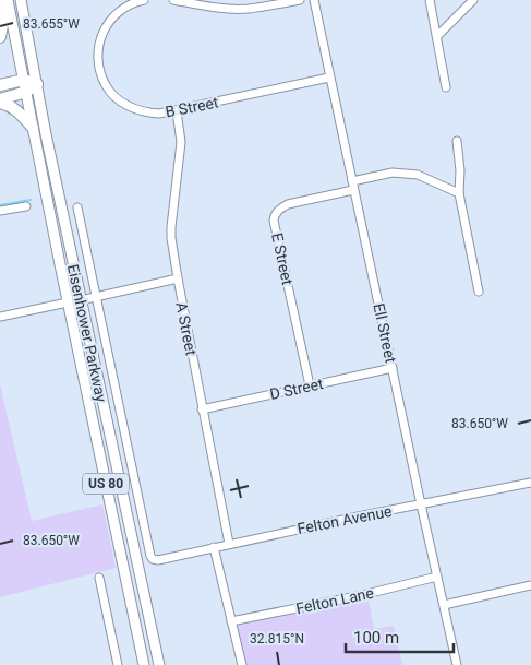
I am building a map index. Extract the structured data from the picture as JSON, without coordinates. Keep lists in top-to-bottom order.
{
  "streets": {
    "main road": ["Eisenhower Parkway", "US 80"],
    "street": [
      "B Street",
      "E Street",
      "A Street",
      "Ell Street",
      "D Street",
      "Felton Avenue",
      "Felton Lane"
    ]
  },
  "crossings": [
    ["B Street", "A Street"],
    ["B Street", "Ell Street"],
    ["E Street", "Ell Street"],
    ["E Street", "D Street"],
    ["A Street", "D Street"],
    ["A Street", "Felton Avenue"],
    ["Ell Street", "D Street"],
    ["Ell Street", "Felton Avenue"],
    ["Ell Street", "Felton Lane"]
  ],
  "scale_bar": "100 m",
  "coordinates": ["83.655°W", "83.650°W", "32.815°N"]
}
